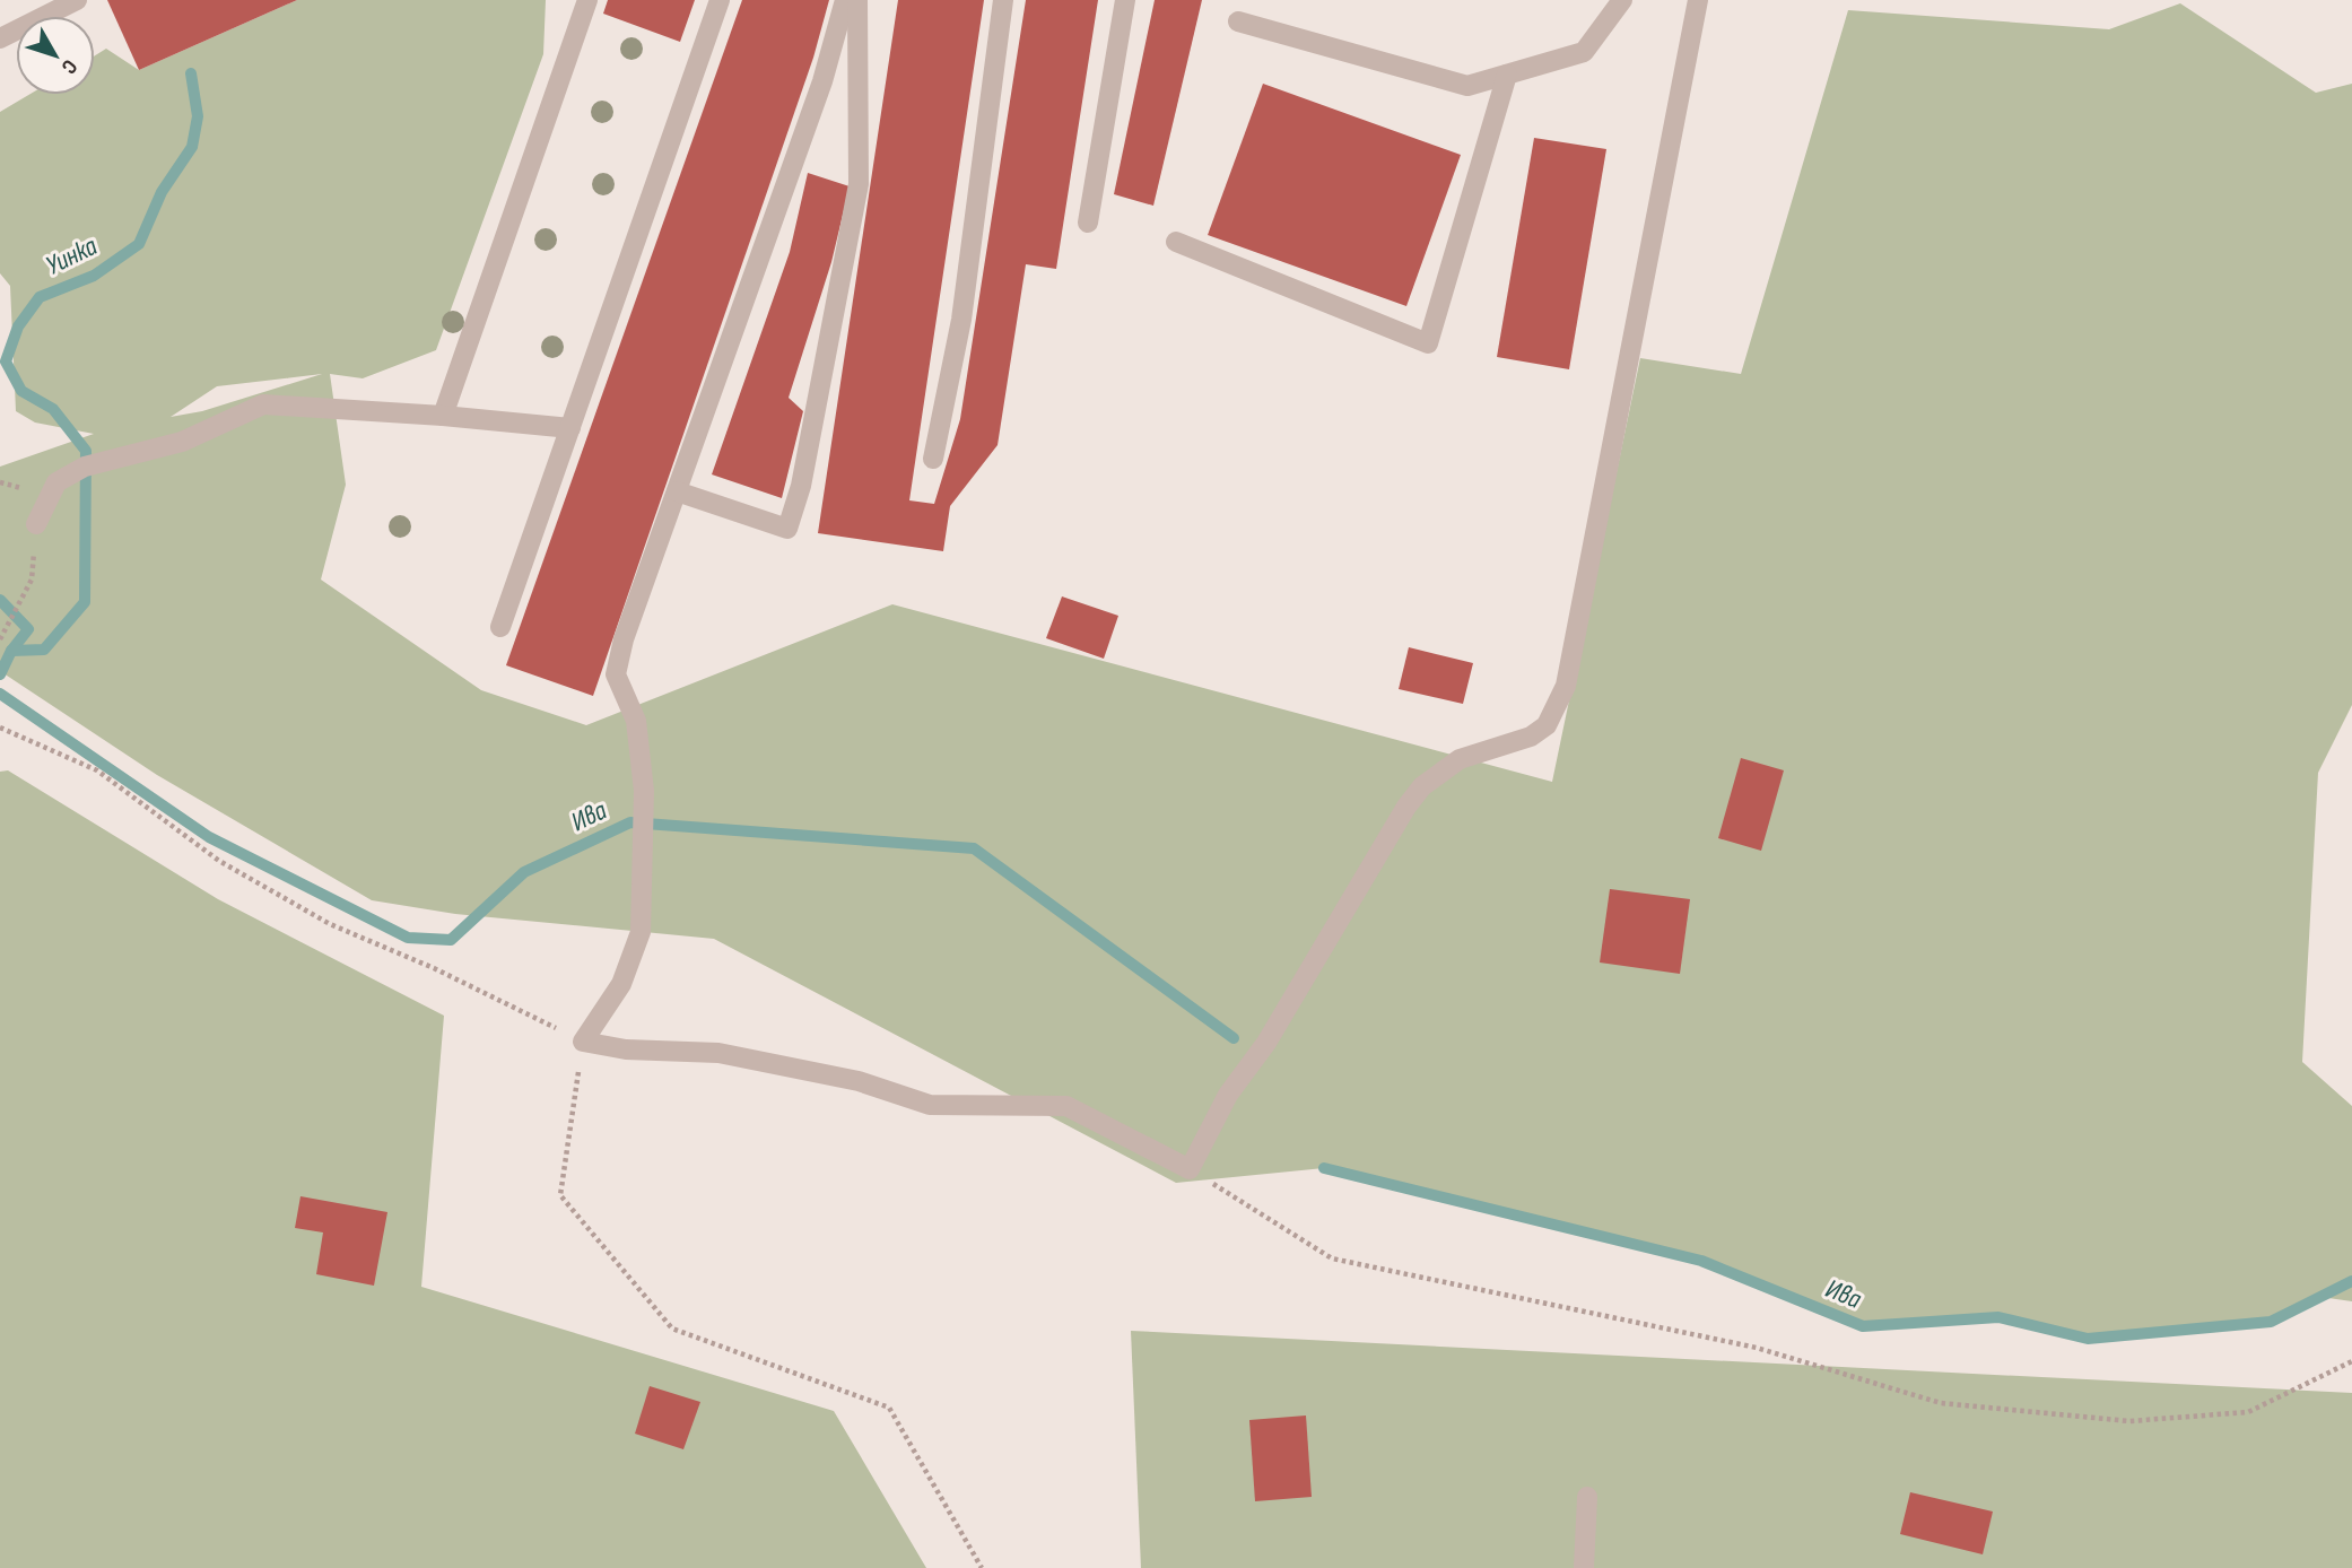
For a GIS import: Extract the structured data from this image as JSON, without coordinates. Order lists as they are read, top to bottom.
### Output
{
  "water": ["Уинка", "Ива"],
  "north": "bottom right"
}
